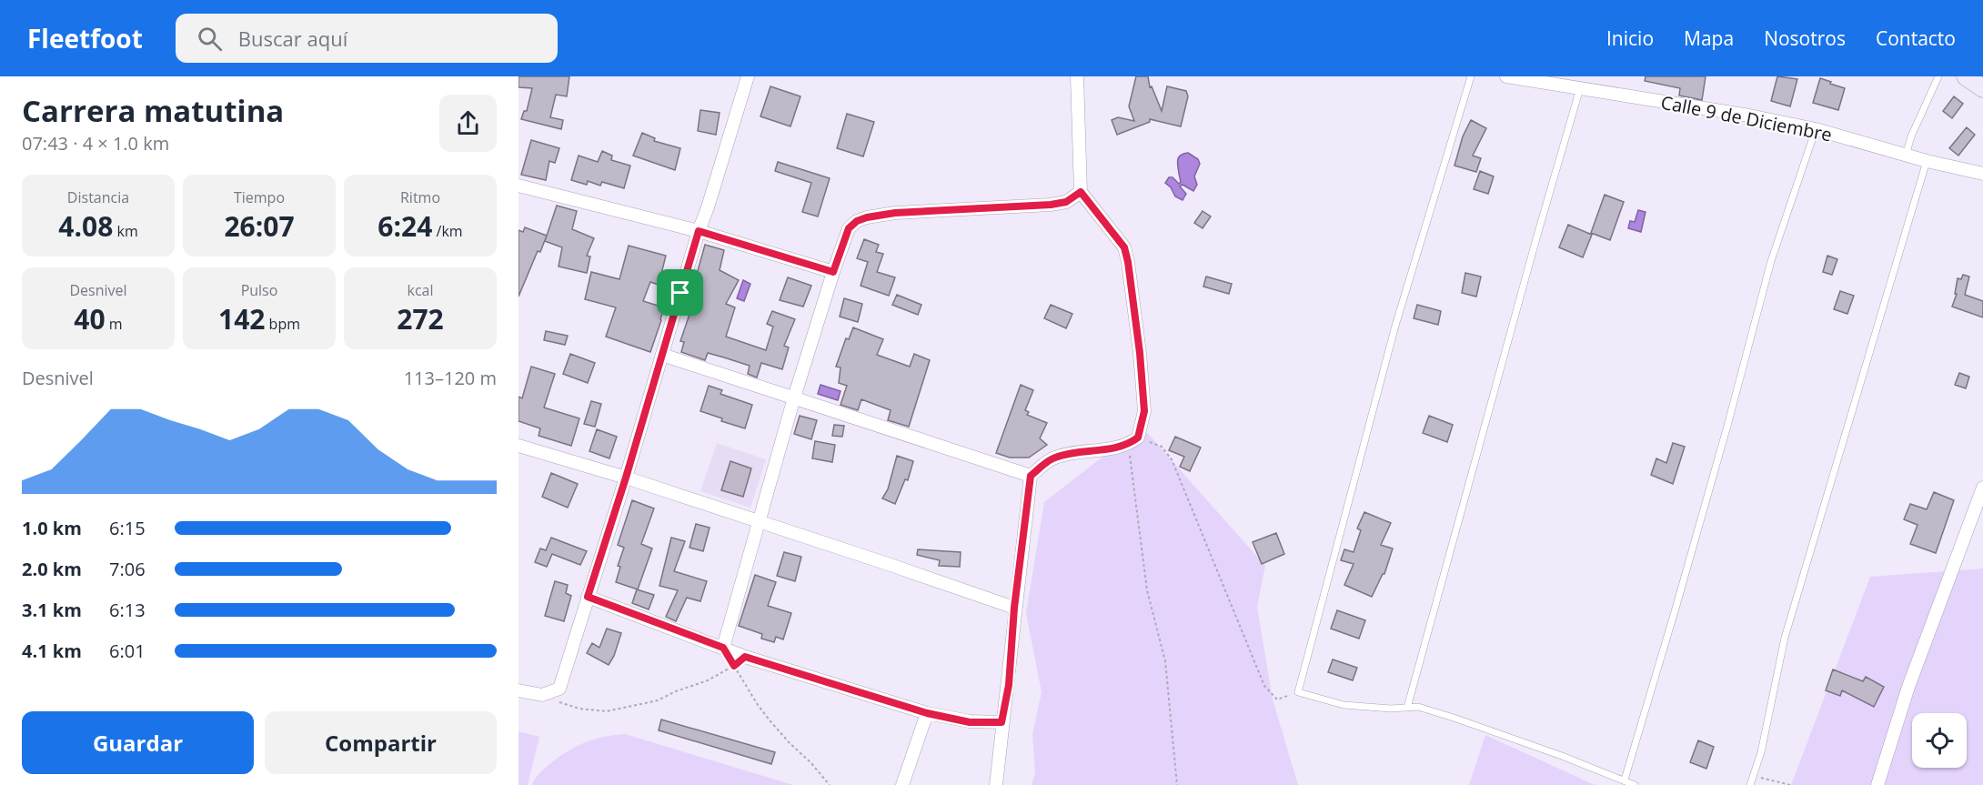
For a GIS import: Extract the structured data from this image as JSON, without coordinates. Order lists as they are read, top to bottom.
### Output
{
  "streets": {
    "street": ["Calle 9 de Diciembre"]
  },
  "page": {
    "header": "Fleetfoot",
    "search": "Buscar aquí",
    "nav": [
      "Inicio",
      "Mapa",
      "Nosotros",
      "Contacto"
    ],
    "heading": ["Carrera matutina", "07:43 · 4 × 1.0 km"],
    "stats": [
      ["Distancia", "4.08 km"],
      ["Tiempo", "26:07"],
      ["Ritmo", "6:24 /km"],
      ["Desnivel", "40 m"],
      ["Pulso", "142 bpm"],
      ["kcal", "272"]
    ],
    "chart": ["Desnivel", "113–120 m"],
    "list": [
      {
        "name": "1.0 km",
        "note": "6:15"
      },
      {
        "name": "2.0 km",
        "note": "7:06"
      },
      {
        "name": "3.1 km",
        "note": "6:13"
      },
      {
        "name": "4.1 km",
        "note": "6:01"
      }
    ],
    "buttons": ["Guardar", "Compartir"]
  }
}
